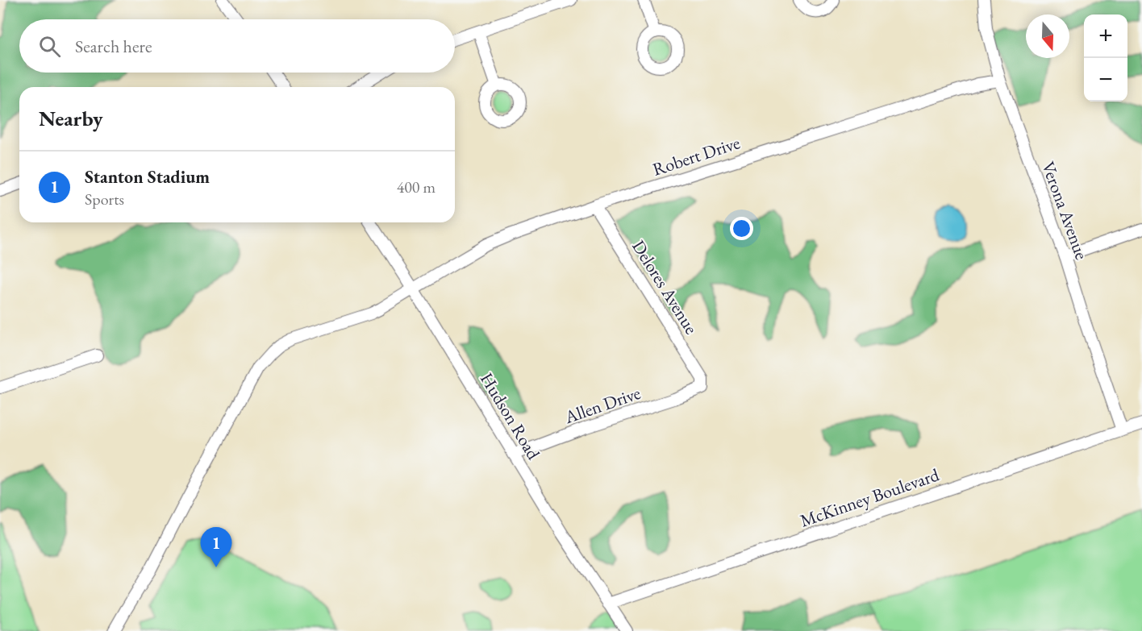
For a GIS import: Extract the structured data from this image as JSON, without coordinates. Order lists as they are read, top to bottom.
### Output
{
  "streets": {
    "street": [
      "Robert Drive",
      "Verona Avenue",
      "Delores Avenue",
      "Allen Drive",
      "Hudson Road",
      "McKinney Boulevard"
    ]
  },
  "crossings": [
    ["Robert Drive", "Verona Avenue"],
    ["Robert Drive", "Delores Avenue"],
    ["Robert Drive", "Hudson Road"],
    ["Verona Avenue", "McKinney Boulevard"],
    ["Delores Avenue", "Allen Drive"],
    ["Allen Drive", "Hudson Road"],
    ["Hudson Road", "McKinney Boulevard"]
  ],
  "north": "bottom",
  "page": {
    "map_buttons": ["+", "−"],
    "search": "Search here",
    "heading": "Nearby",
    "list": [
      {
        "mark": "1",
        "name": "Stanton Stadium",
        "note": "Sports",
        "value": "400 m"
      }
    ],
    "pins": "1"
  }
}
